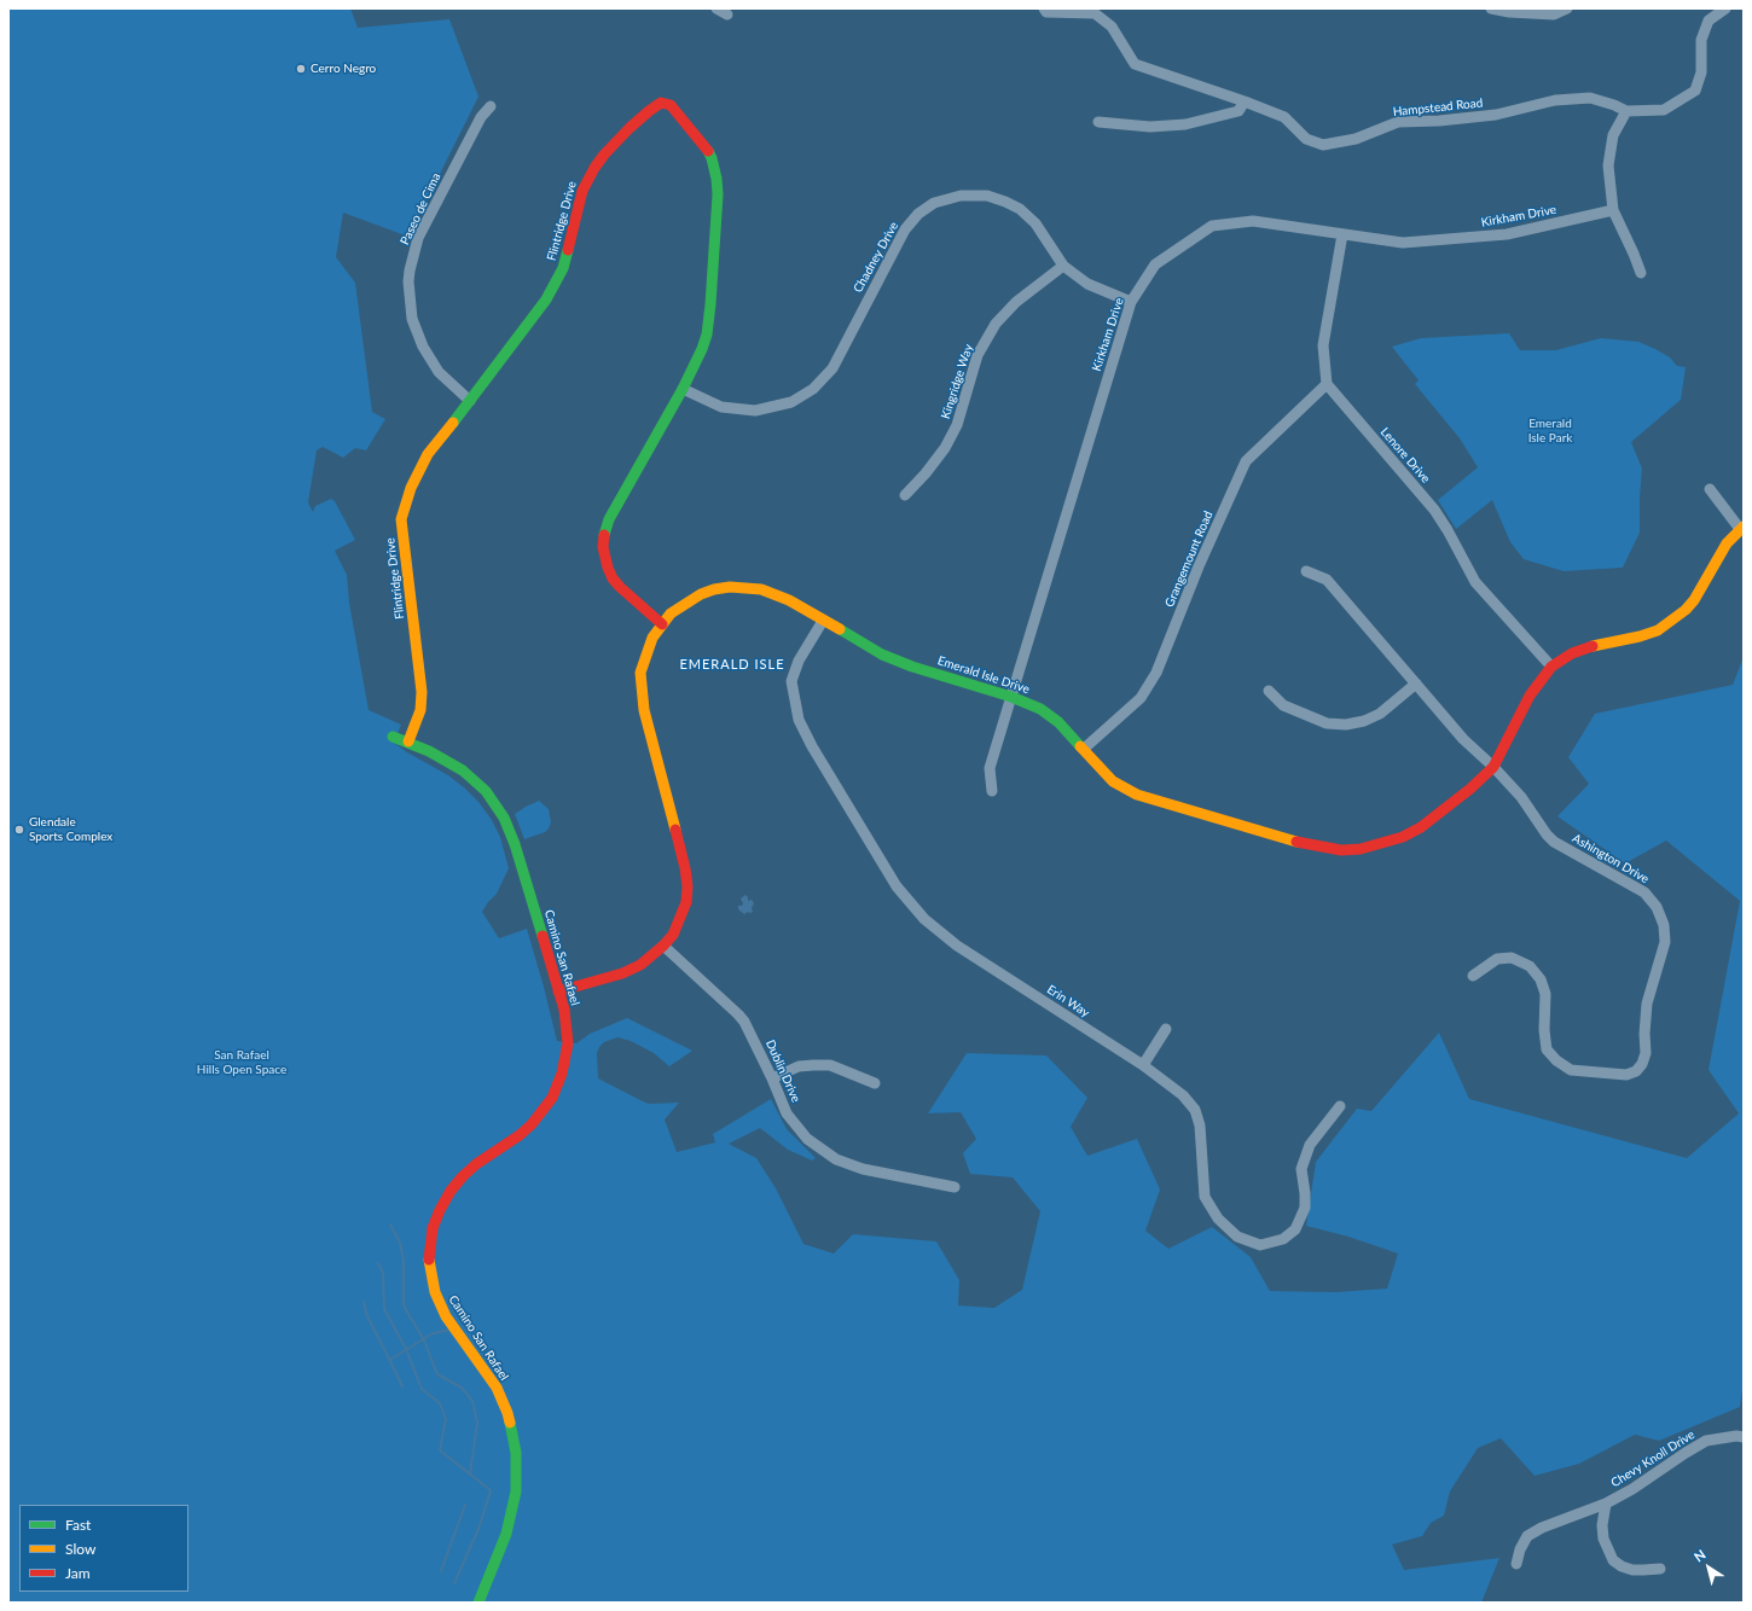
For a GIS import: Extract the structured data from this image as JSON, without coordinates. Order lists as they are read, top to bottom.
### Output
{
  "streets": {
    "street": [
      "Hampstead Road",
      "Paseo de Cima",
      "Kirkham Drive",
      "Flintridge Drive",
      "Chadney Drive",
      "Kingridge Way",
      "Lenore Drive",
      "Grangemount Road",
      "Emerald Isle Drive",
      "Ashington Drive",
      "Camino San Rafael",
      "Erin Way",
      "Dublin Drive",
      "Chevy Knoll Drive"
    ]
  },
  "crossings": [
    ["Paseo de Cima", "Flintridge Drive"],
    ["Kirkham Drive", "Chadney Drive"],
    ["Kirkham Drive", "Emerald Isle Drive"],
    ["Flintridge Drive", "Chadney Drive"],
    ["Flintridge Drive", "Emerald Isle Drive"],
    ["Flintridge Drive", "Camino San Rafael"],
    ["Chadney Drive", "Kingridge Way"],
    ["Lenore Drive", "Grangemount Road"],
    ["Lenore Drive", "Emerald Isle Drive"],
    ["Grangemount Road", "Emerald Isle Drive"],
    ["Emerald Isle Drive", "Ashington Drive"],
    ["Emerald Isle Drive", "Camino San Rafael"],
    ["Emerald Isle Drive", "Erin Way"],
    ["Emerald Isle Drive", "Dublin Drive"]
  ],
  "districts": ["EMERALD ISLE"],
  "parks": ["Emerald Isle Park", "San Rafael Hills Open Space"],
  "places": ["Cerro Negro", "Glendale Sports Complex"],
  "legend": ["Fast", "Slow", "Jam"],
  "north": "top left"
}
